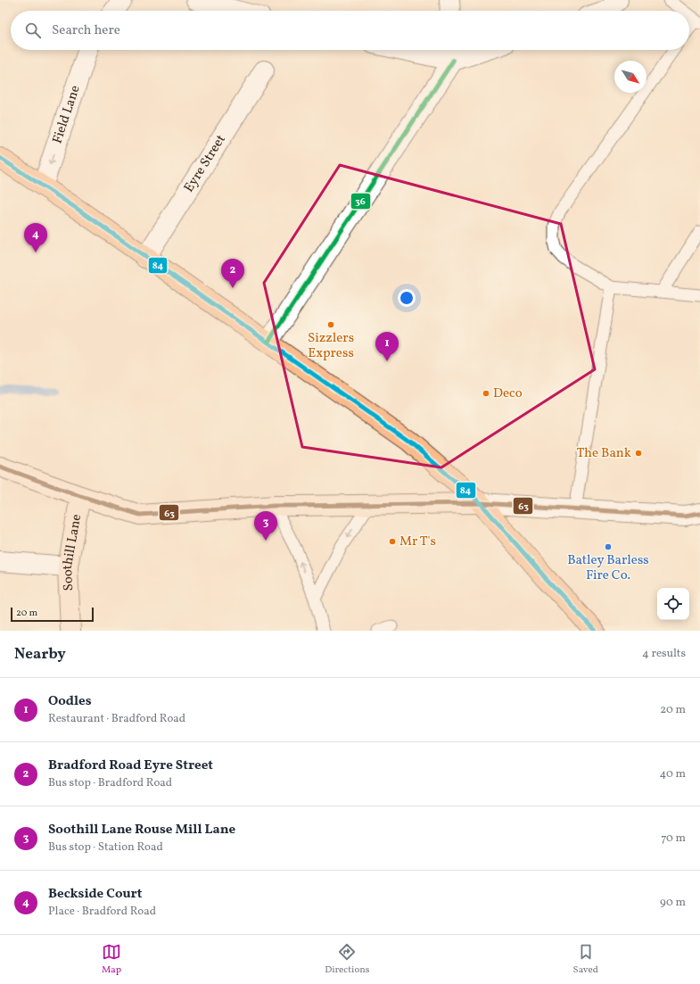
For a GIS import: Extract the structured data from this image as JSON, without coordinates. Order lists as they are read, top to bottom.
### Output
{
  "streets": {
    "main road": ["Soothill Lane"],
    "street": ["Field Lane", "Eyre Street"]
  },
  "one_way": ["Field Lane"],
  "places": [
    "Sizzlers Express",
    "Deco",
    "The Bank",
    "Mr T's",
    "Batley Barless Fire Co."
  ],
  "lines": ["transit line 36", "transit line 84", "transit line 63"],
  "scale_bar": "20 m",
  "north": "bottom right",
  "page": {
    "search": "Search here",
    "pins": [
      "4",
      "2",
      "1",
      "3"
    ],
    "scale": "20 m",
    "heading": ["Nearby", "4 results"],
    "list": [
      {
        "mark": "1",
        "name": "Oodles",
        "note": "Restaurant · Bradford Road",
        "value": "20 m"
      },
      {
        "mark": "2",
        "name": "Bradford Road Eyre Street",
        "note": "Bus stop · Bradford Road",
        "value": "40 m"
      },
      {
        "mark": "3",
        "name": "Soothill Lane Rouse Mill Lane",
        "note": "Bus stop · Station Road",
        "value": "70 m"
      },
      {
        "mark": "4",
        "name": "Beckside Court",
        "note": "Place · Bradford Road",
        "value": "90 m"
      }
    ],
    "nav": ["Map", "Directions", "Saved"]
  }
}
